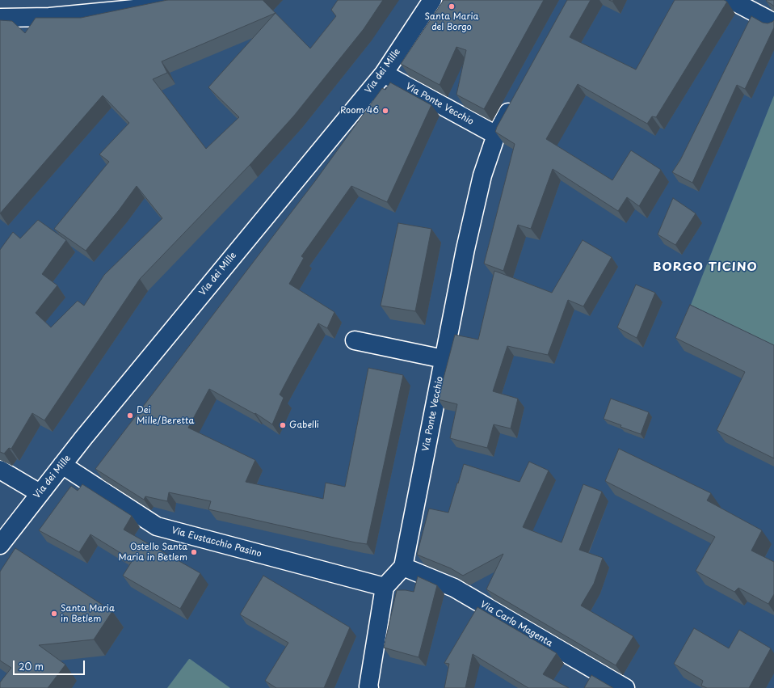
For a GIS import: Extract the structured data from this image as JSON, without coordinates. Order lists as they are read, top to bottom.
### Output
{
  "streets": {
    "street": [
      "Via dei Mille",
      "Via Ponte Vecchio",
      "Via Eustacchio Pasino",
      "Via Carlo Magenta"
    ]
  },
  "crossings": [
    ["Via dei Mille", "Via Ponte Vecchio"],
    ["Via dei Mille", "Via Eustacchio Pasino"],
    ["Via Ponte Vecchio", "Via Carlo Magenta"]
  ],
  "districts": ["BORGO TICINO"],
  "places": [
    "Santa Maria del Borgo",
    "Room 46",
    "Dei Mille/Beretta",
    "Gabelli",
    "Ostello Santa Maria in Betlem",
    "Santa Maria in Betlem"
  ],
  "scale_bar": "20 m"
}
